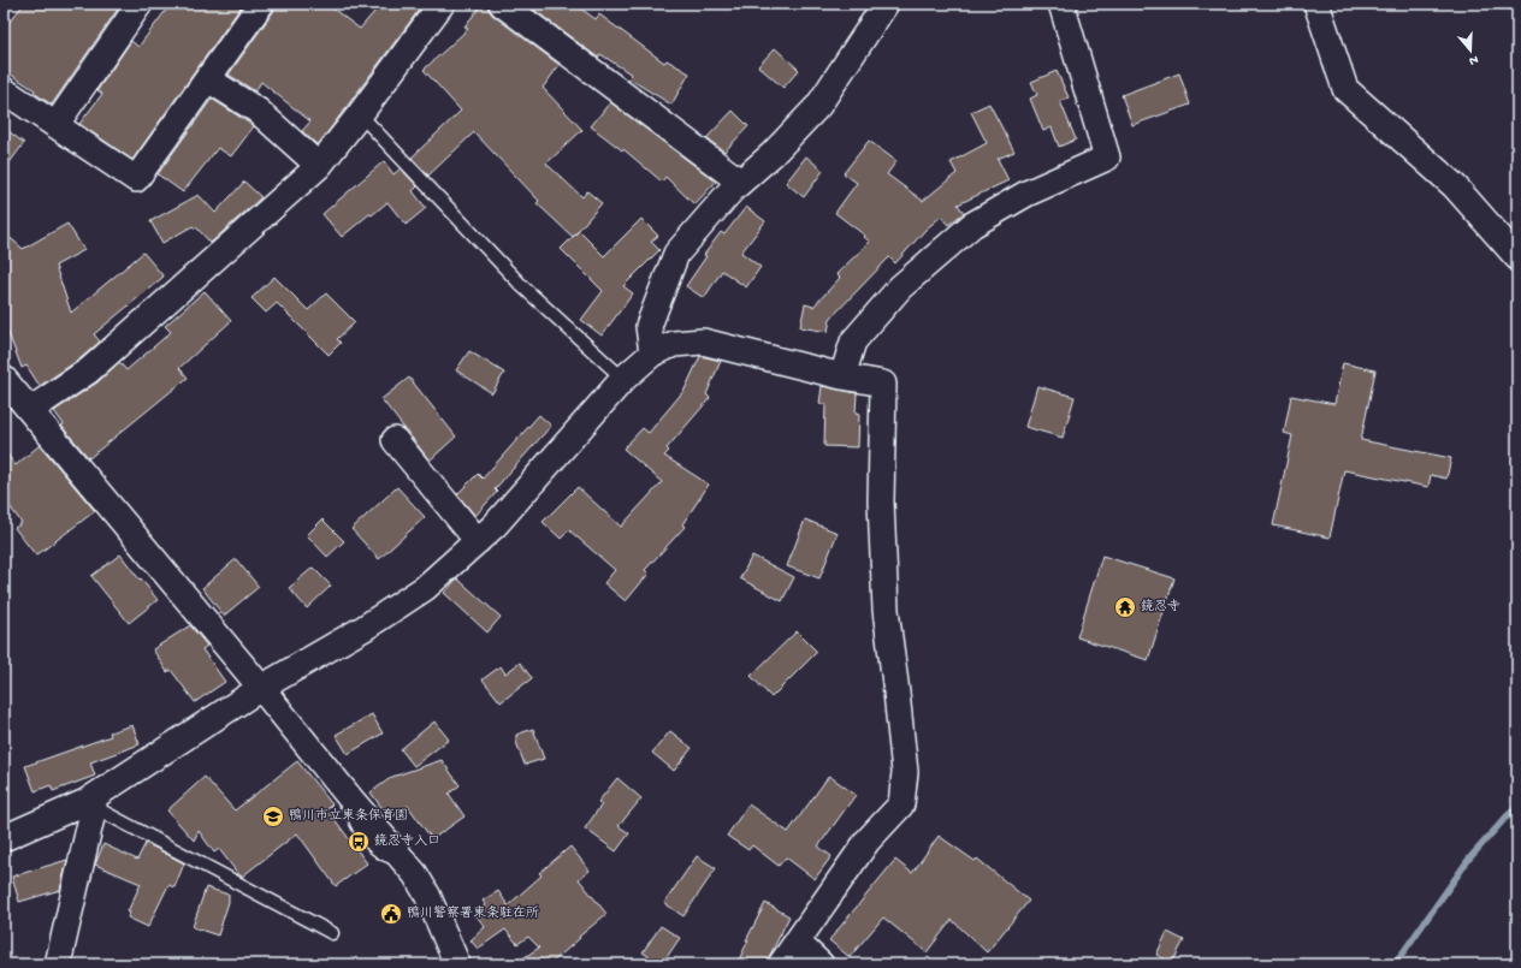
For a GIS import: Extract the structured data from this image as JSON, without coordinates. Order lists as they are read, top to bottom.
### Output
{
  "places": {
    "temple": ["鏡忍寺"],
    "school or university": ["鴨川市立東条保育園"],
    "bus stop": ["鏡忍寺入口"],
    "public building": ["鴨川警察署東条駐在所"]
  },
  "north": "bottom"
}
